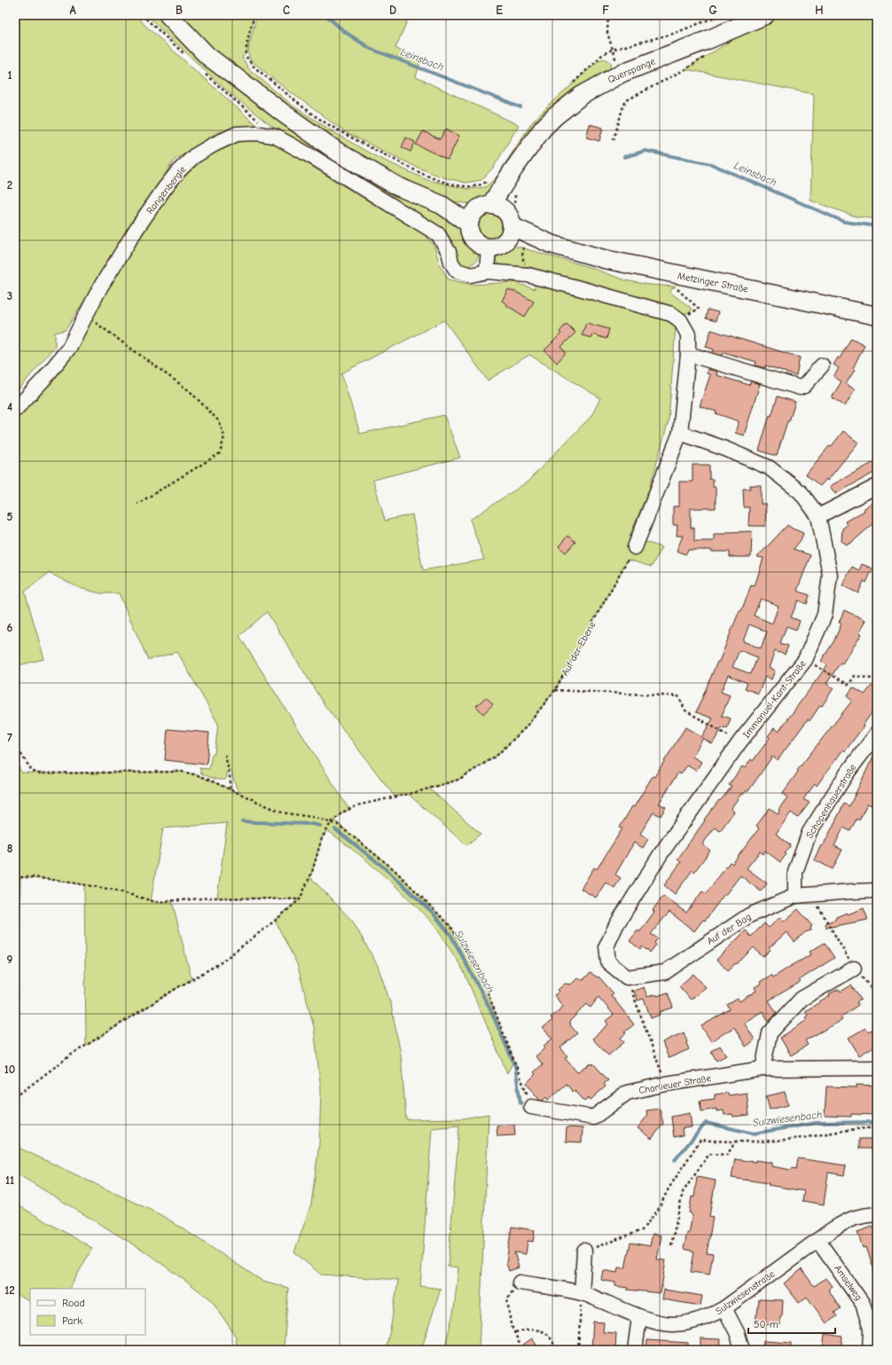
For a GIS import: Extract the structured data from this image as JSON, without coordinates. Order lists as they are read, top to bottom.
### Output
{
  "streets": {
    "main road": ["Querspange", "Metzinger Straße"],
    "street": [
      "Rangenbergle",
      "Immanuel-Kant-Straße",
      "Schopenhauerstraße",
      "Auf der Bag",
      "Charlieuer Straße",
      "Amselweg",
      "Sulzwiesenstraße"
    ],
    "path": ["Auf der Ebene"]
  },
  "crossings": [
    ["Querspange", "Metzinger Straße"],
    ["Immanuel-Kant-Straße", "Auf der Bag"],
    ["Schopenhauerstraße", "Auf der Bag"],
    ["Amselweg", "Sulzwiesenstraße"]
  ],
  "water": ["Leinsbach", "Sulzwiesenbach"],
  "legend": ["Road", "Park"],
  "scale_bar": "50 m",
  "grid": {
    "columns": [
      "A",
      "B",
      "C",
      "D",
      "E",
      "F",
      "G",
      "H"
    ],
    "rows": [
      "1",
      "2",
      "3",
      "4",
      "5",
      "6",
      "7",
      "8",
      "9",
      "10",
      "11",
      "12"
    ]
  }
}
